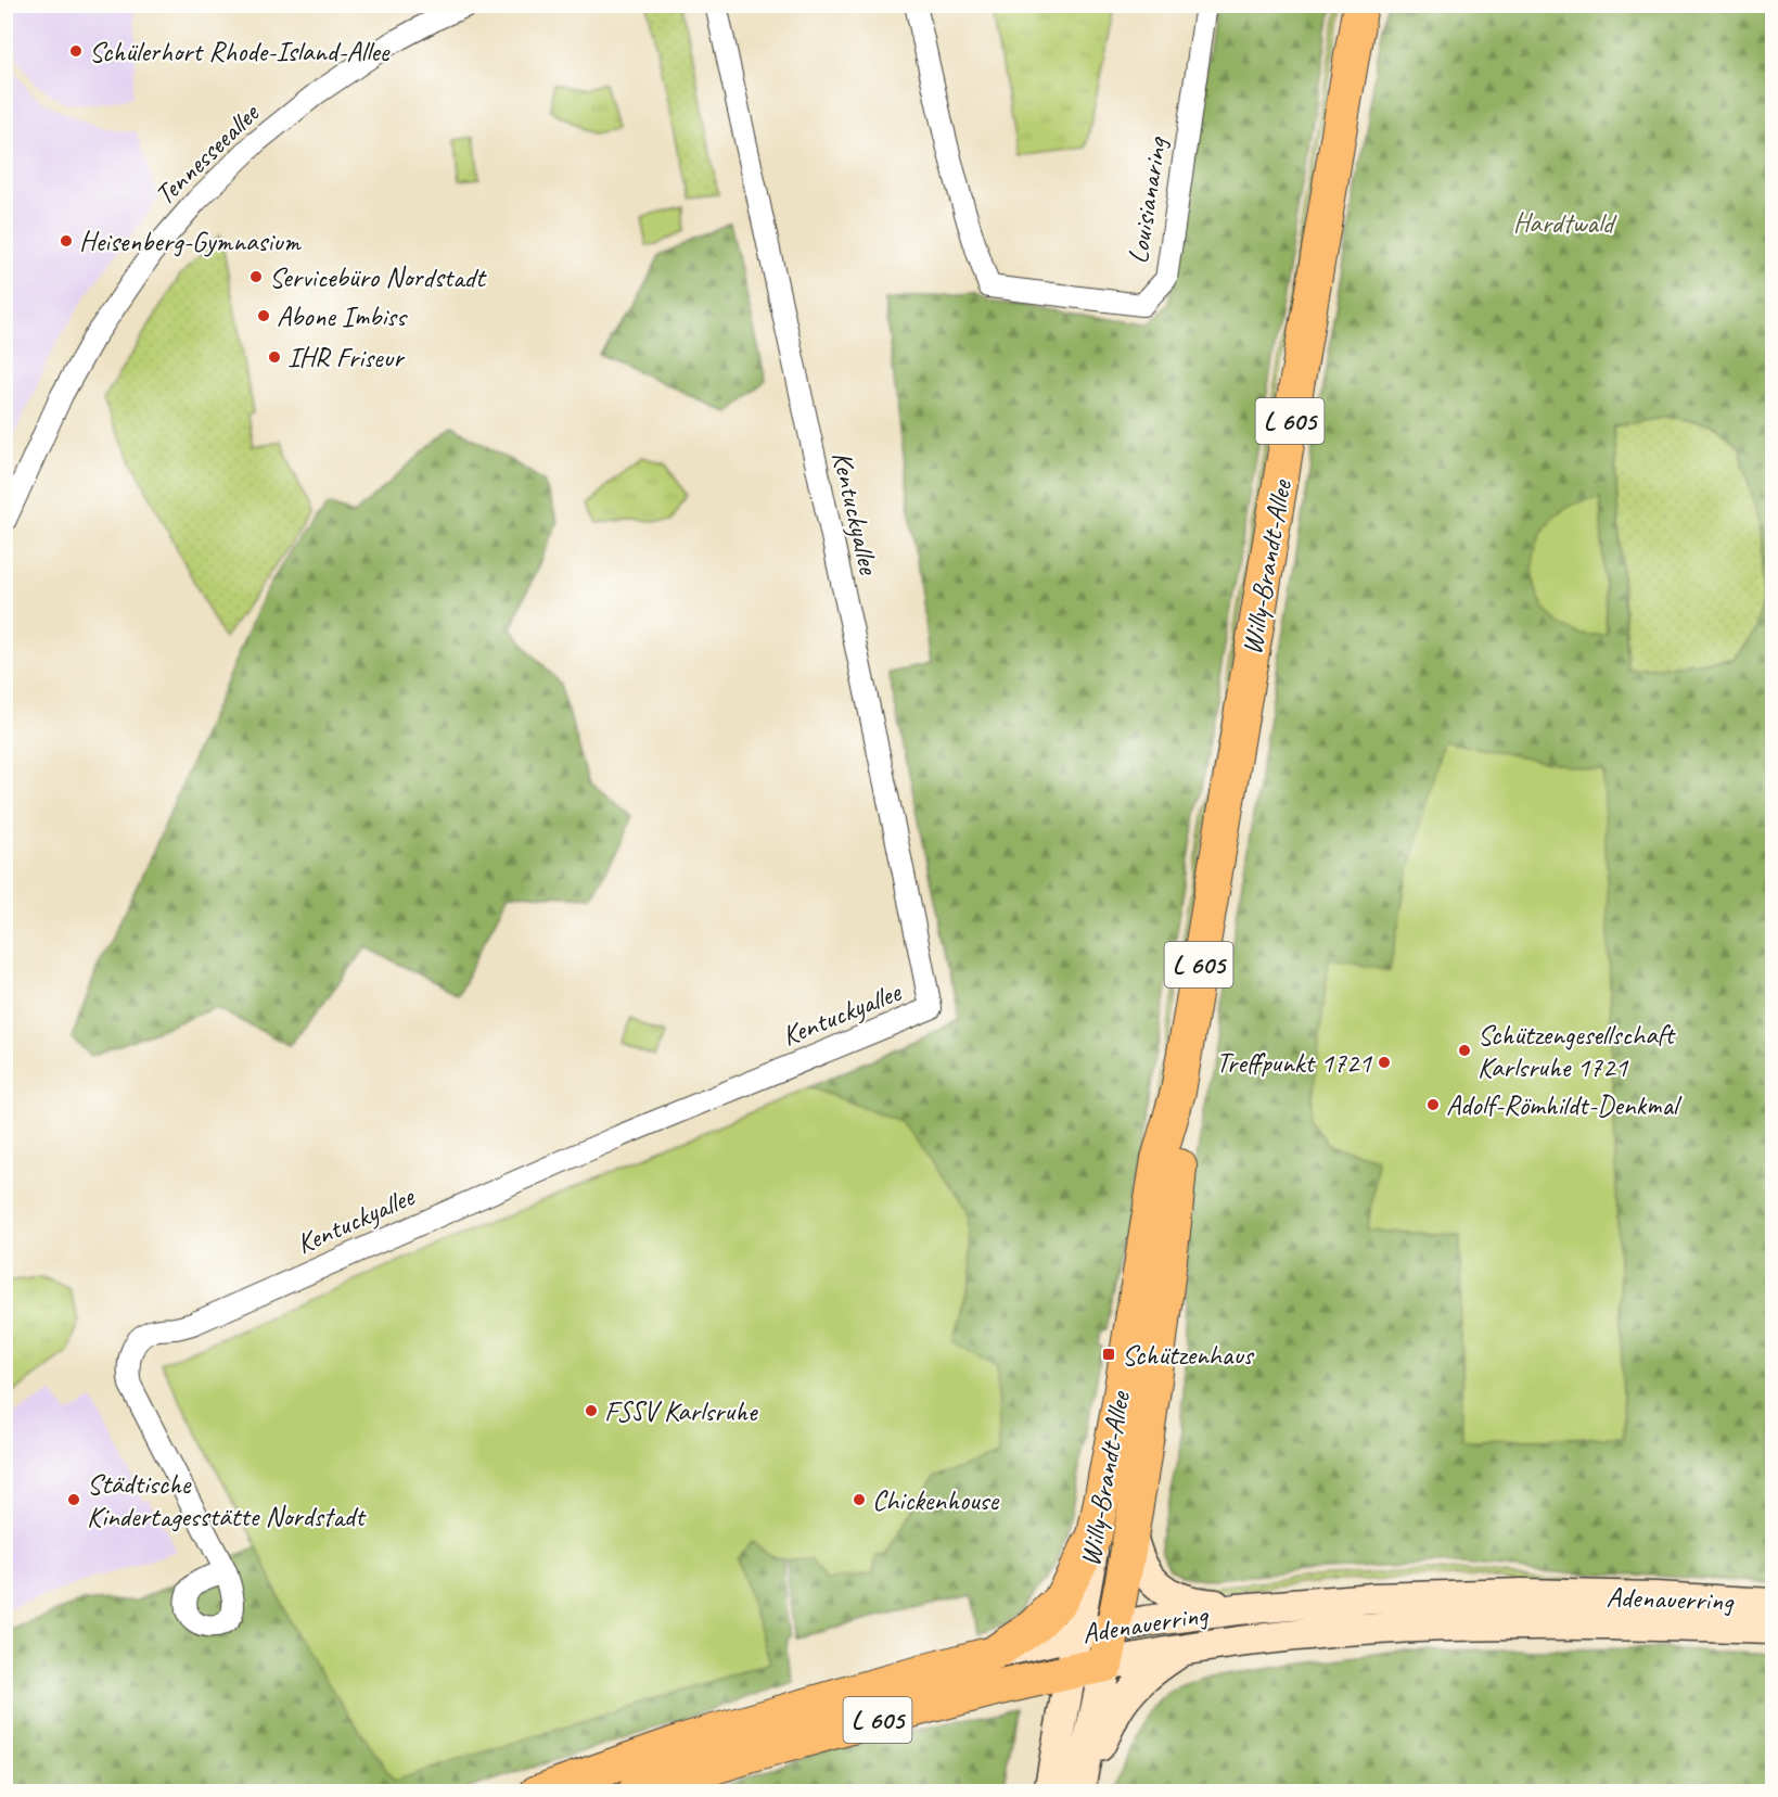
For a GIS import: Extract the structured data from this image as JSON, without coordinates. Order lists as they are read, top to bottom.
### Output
{
  "streets": {
    "main road": ["L 605", "Willy-Brandt-Allee", "Adenauerring"],
    "street": ["Tennesseeallee", "Louisianaring", "Kentuckyallee"]
  },
  "crossings": [
    ["Willy-Brandt-Allee", "Adenauerring"]
  ],
  "parks": ["Hardtwald"],
  "places": {
    "other": [
      "Schülerhort Rhode-Island-Allee",
      "Heisenberg-Gymnasium",
      "Servicebüro Nordstadt",
      "Abone Imbiss",
      "IHR Friseur",
      "Schützengesellschaft Karlsruhe 1721",
      "Treffpunkt 1721",
      "Adolf-Römhildt-Denkmal",
      "FSSV Karlsruhe",
      "Städtische Kindertagesstätte Nordstadt",
      "Chickenhouse"
    ],
    "transit": ["Schützenhaus"]
  }
}
